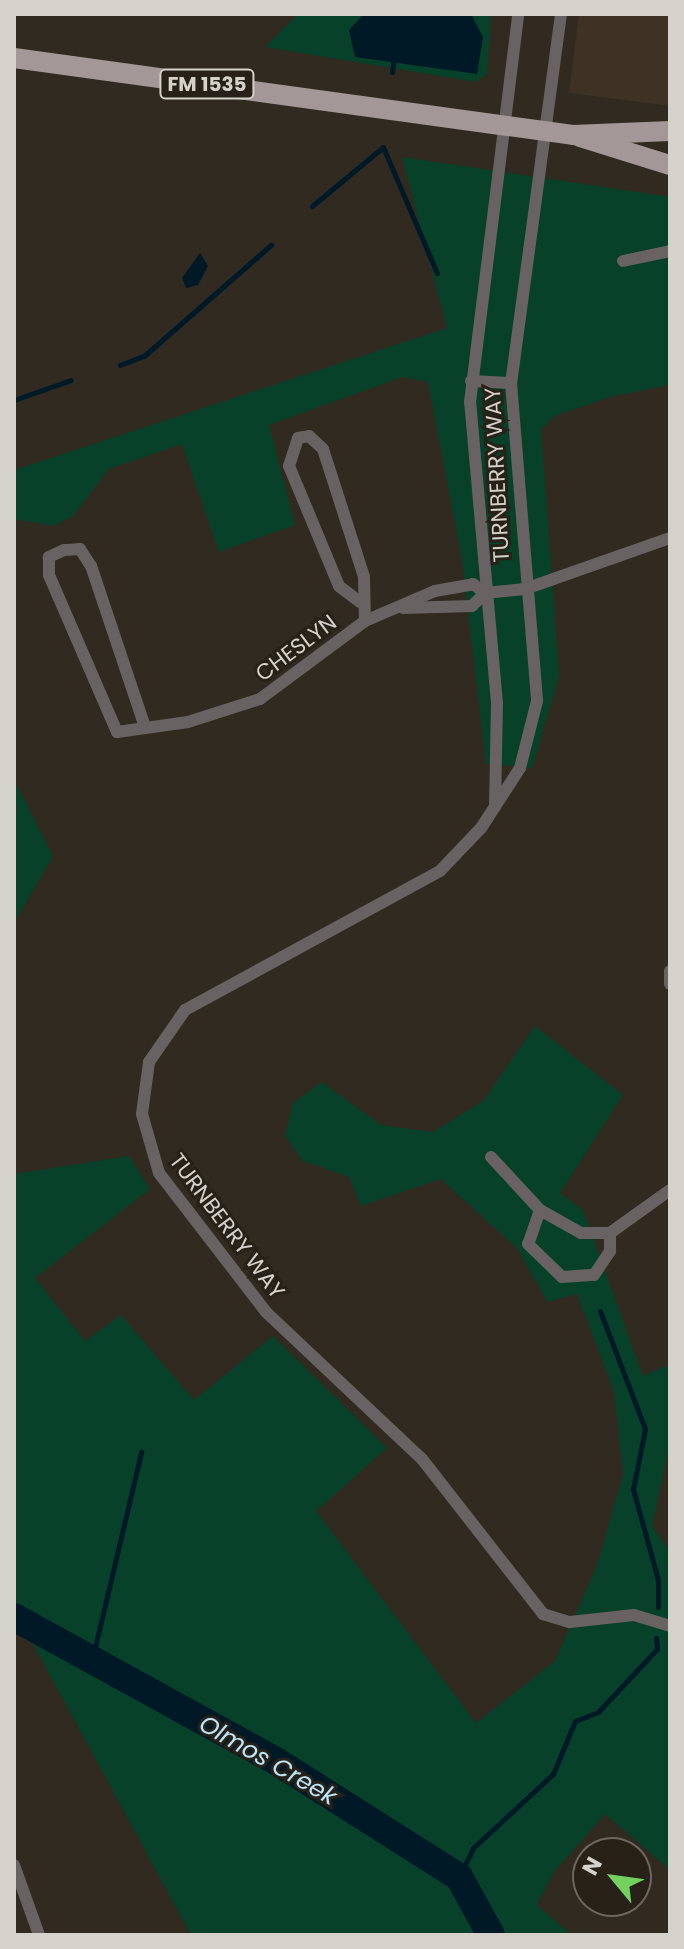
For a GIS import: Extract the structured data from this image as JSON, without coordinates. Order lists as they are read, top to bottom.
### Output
{
  "streets": {
    "main road": ["FM 1535"],
    "street": ["TURNBERRY WAY", "CHESLYN"]
  },
  "crossings": [
    ["FM 1535", "TURNBERRY WAY"],
    ["TURNBERRY WAY", "CHESLYN"]
  ],
  "water": ["Olmos Creek"],
  "north": "top left"
}
